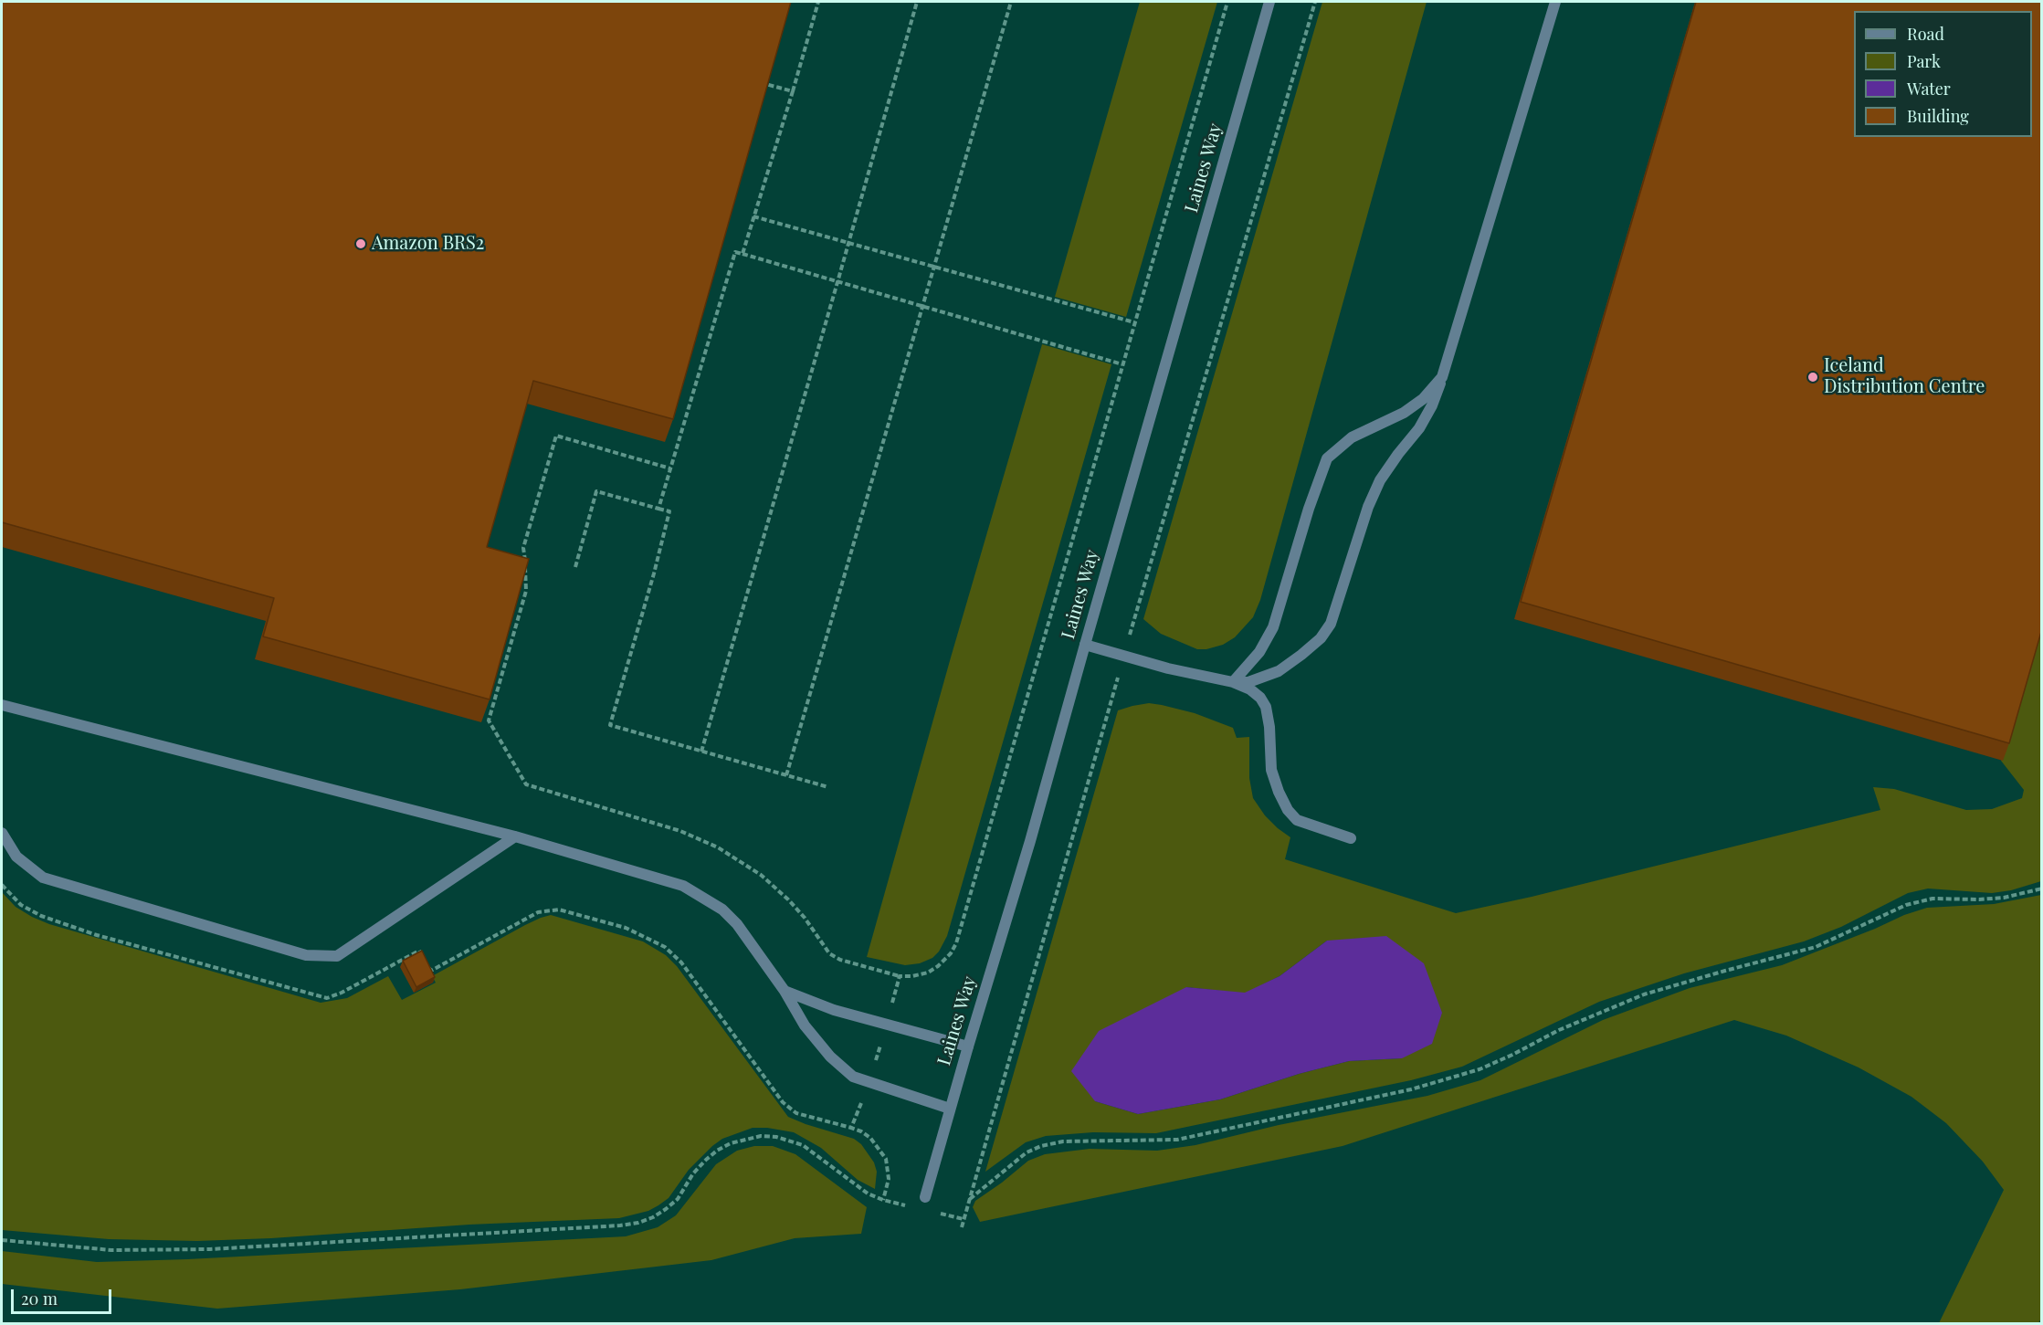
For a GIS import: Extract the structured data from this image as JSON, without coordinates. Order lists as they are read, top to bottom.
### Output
{
  "streets": {
    "street": ["Laines Way"]
  },
  "places": ["Amazon BRS2", "Iceland Distribution Centre"],
  "legend": [
    "Road",
    "Park",
    "Water",
    "Building"
  ],
  "scale_bar": "20 m"
}
